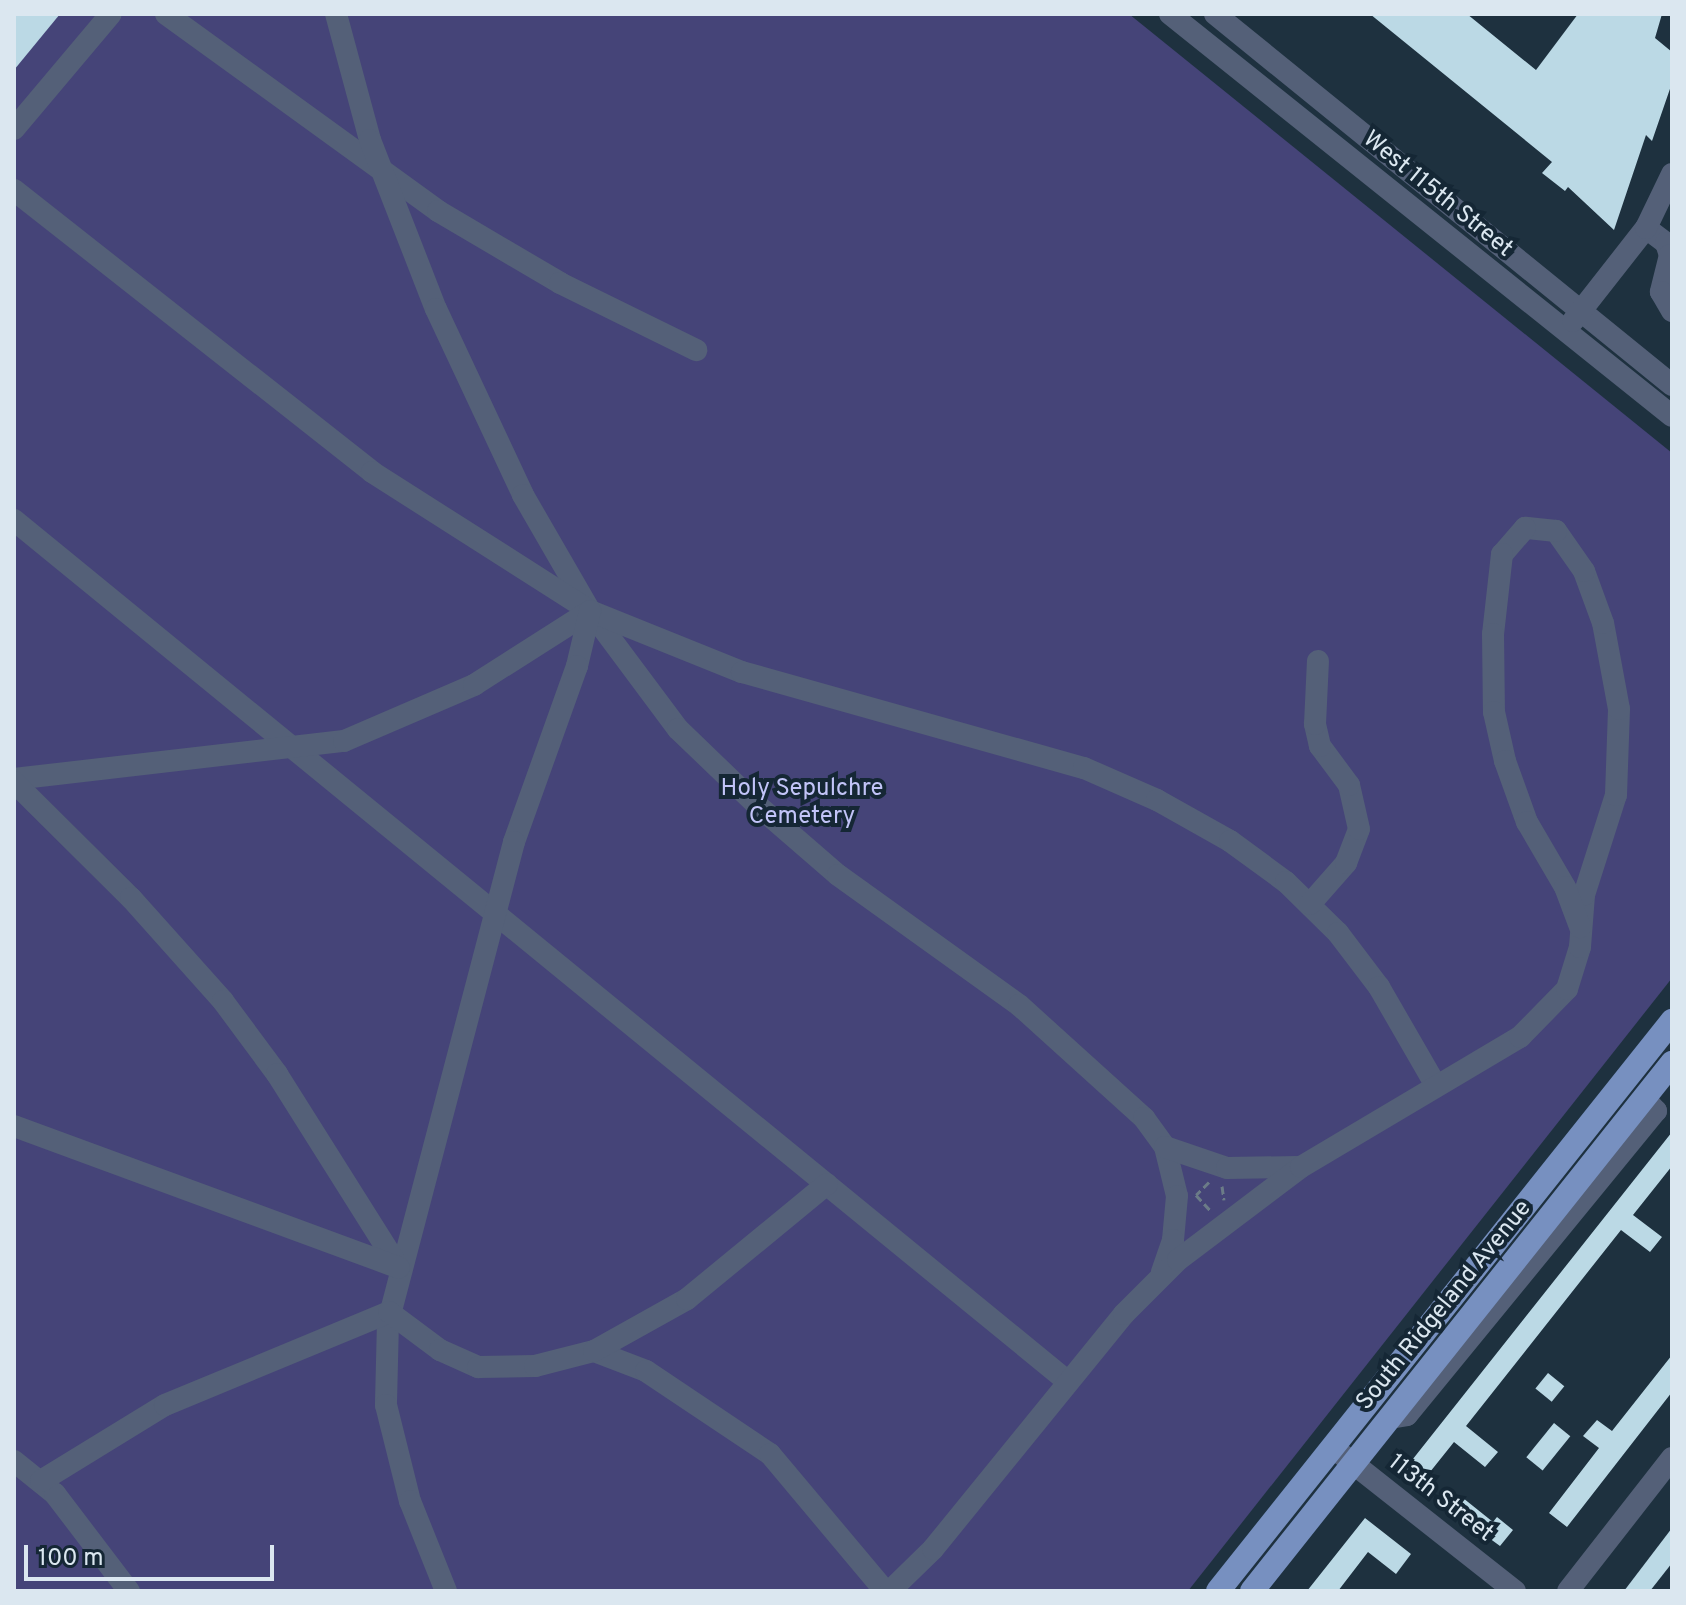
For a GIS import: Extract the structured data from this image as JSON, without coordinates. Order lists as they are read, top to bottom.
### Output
{
  "streets": {
    "main road": ["South Ridgeland Avenue"],
    "street": ["West 115th Street", "113th Street"]
  },
  "crossings": [
    ["South Ridgeland Avenue", "113th Street"]
  ],
  "parks": ["Holy Sepulchre Cemetery"],
  "scale_bar": "100 m"
}
